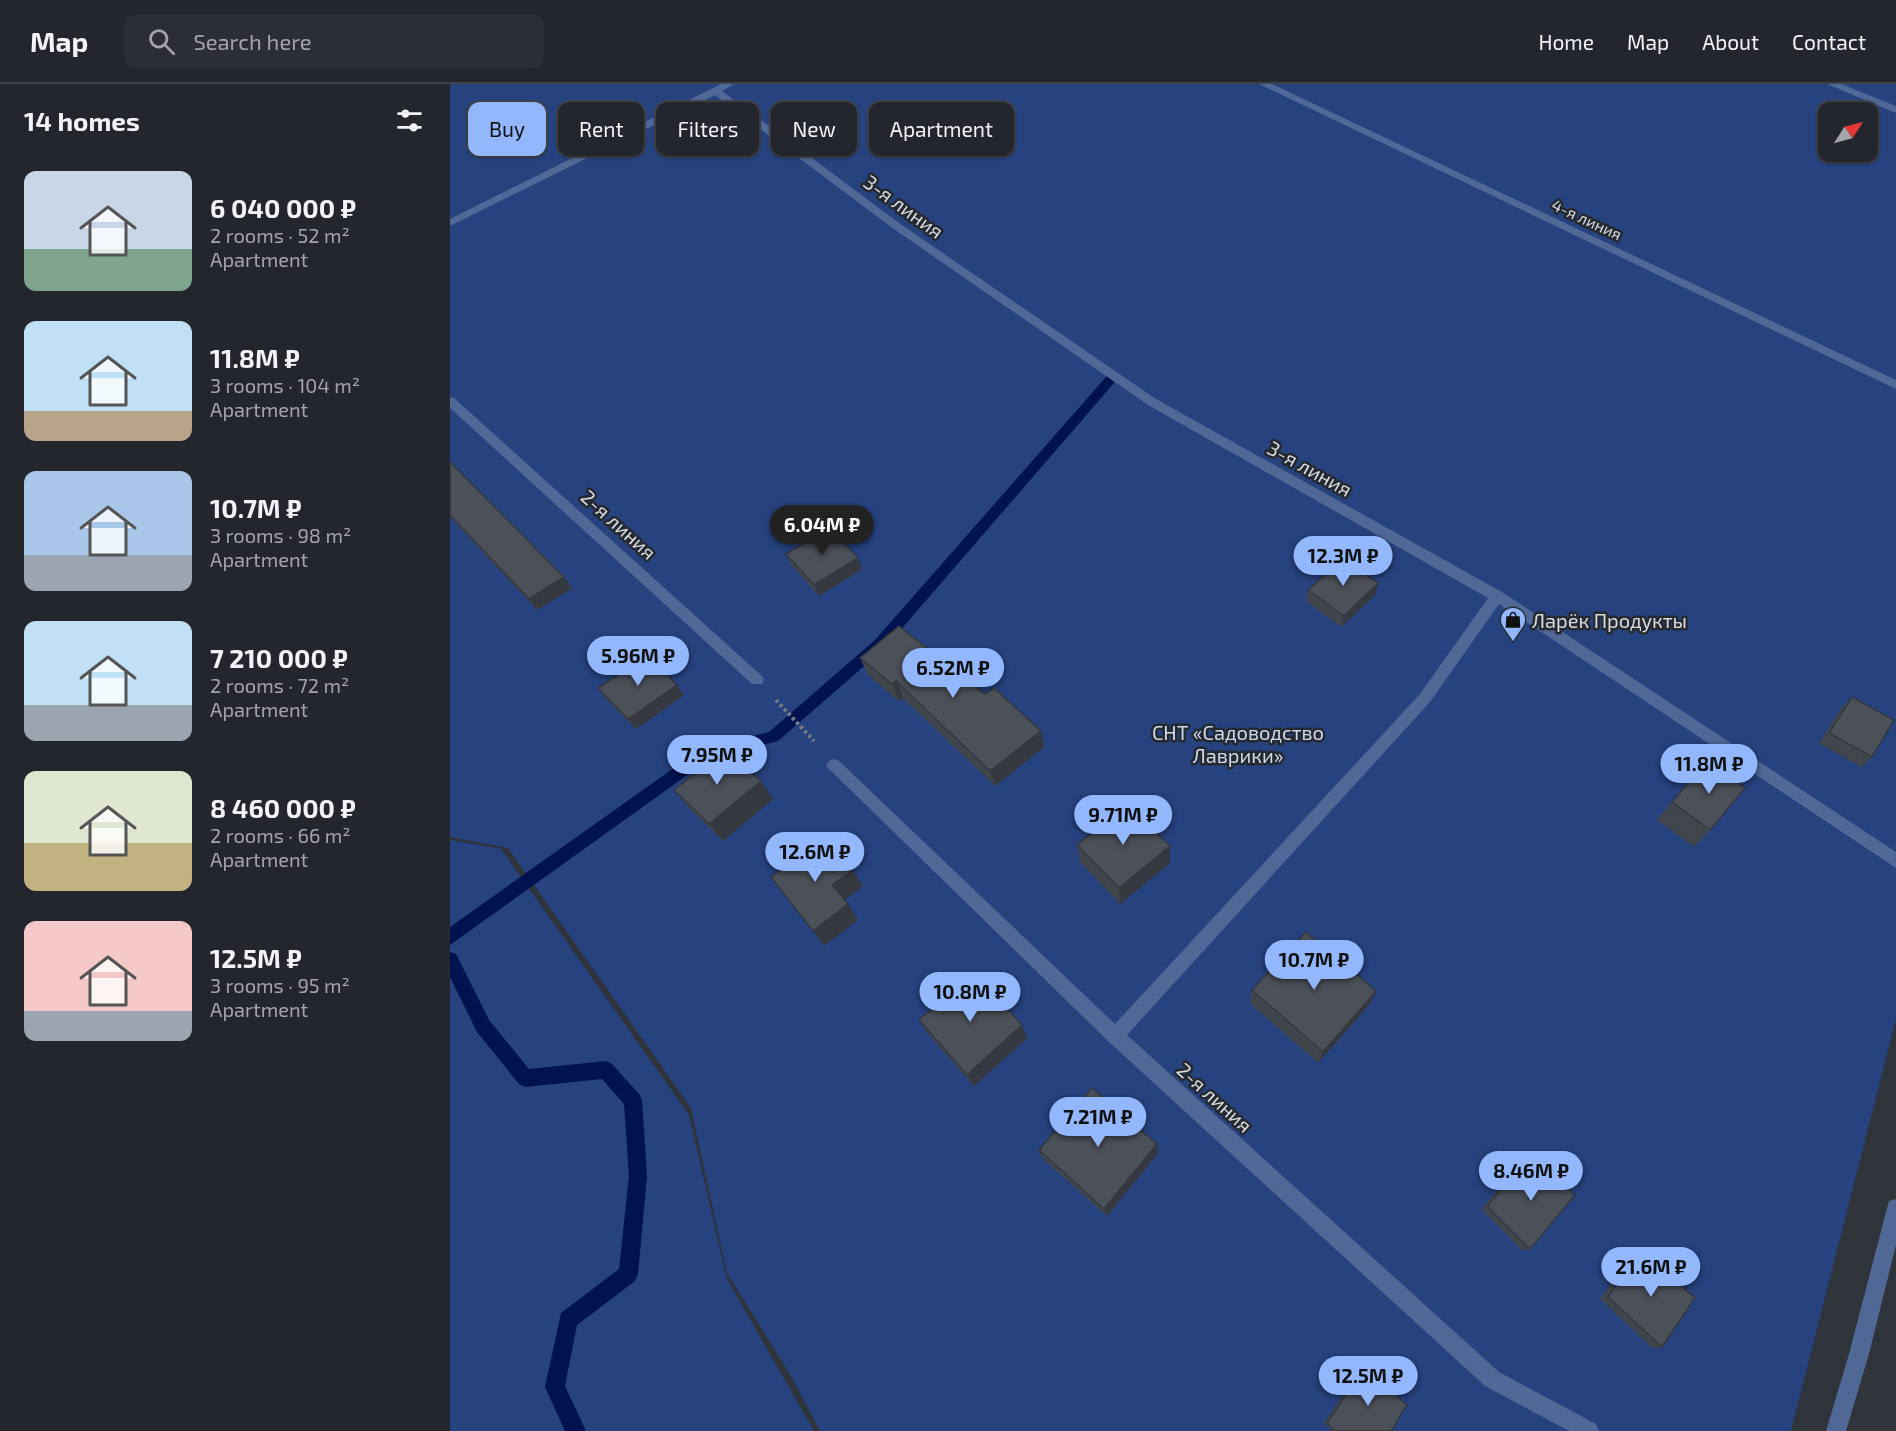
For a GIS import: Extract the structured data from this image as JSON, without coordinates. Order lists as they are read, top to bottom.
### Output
{
  "streets": {
    "street": ["3-я линия", "4-я линия", "2-я линия"]
  },
  "parks": ["СНТ «Садоводство Лаврики»"],
  "places": {
    "shop": ["Ларёк Продукты"]
  },
  "north": "top right",
  "page": {
    "header": "Map",
    "search": "Search here",
    "nav": [
      "Home",
      "Map",
      "About",
      "Contact"
    ],
    "heading": "14 homes",
    "chip": [
      "Buy",
      "Rent",
      "Filters",
      "New",
      "Apartment"
    ],
    "list": [
      {
        "name": "6 040 000 ₽",
        "note": "2 rooms · 52 m² · Apartment"
      },
      {
        "name": "11.8M ₽",
        "note": "3 rooms · 104 m² · Apartment"
      },
      {
        "name": "10.7M ₽",
        "note": "3 rooms · 98 m² · Apartment"
      },
      {
        "name": "7 210 000 ₽",
        "note": "2 rooms · 72 m² · Apartment"
      },
      {
        "name": "8 460 000 ₽",
        "note": "2 rooms · 66 m² · Apartment"
      },
      {
        "name": "12.5M ₽",
        "note": "3 rooms · 95 m² · Apartment"
      }
    ],
    "price": [
      "6.04M ₽",
      "12.3M ₽",
      "5.96M ₽",
      "6.52M ₽",
      "7.95M ₽",
      "11.8M ₽",
      "9.71M ₽",
      "12.6M ₽",
      "10.7M ₽",
      "10.8M ₽",
      "7.21M ₽",
      "8.46M ₽",
      "21.6M ₽",
      "12.5M ₽"
    ]
  }
}
